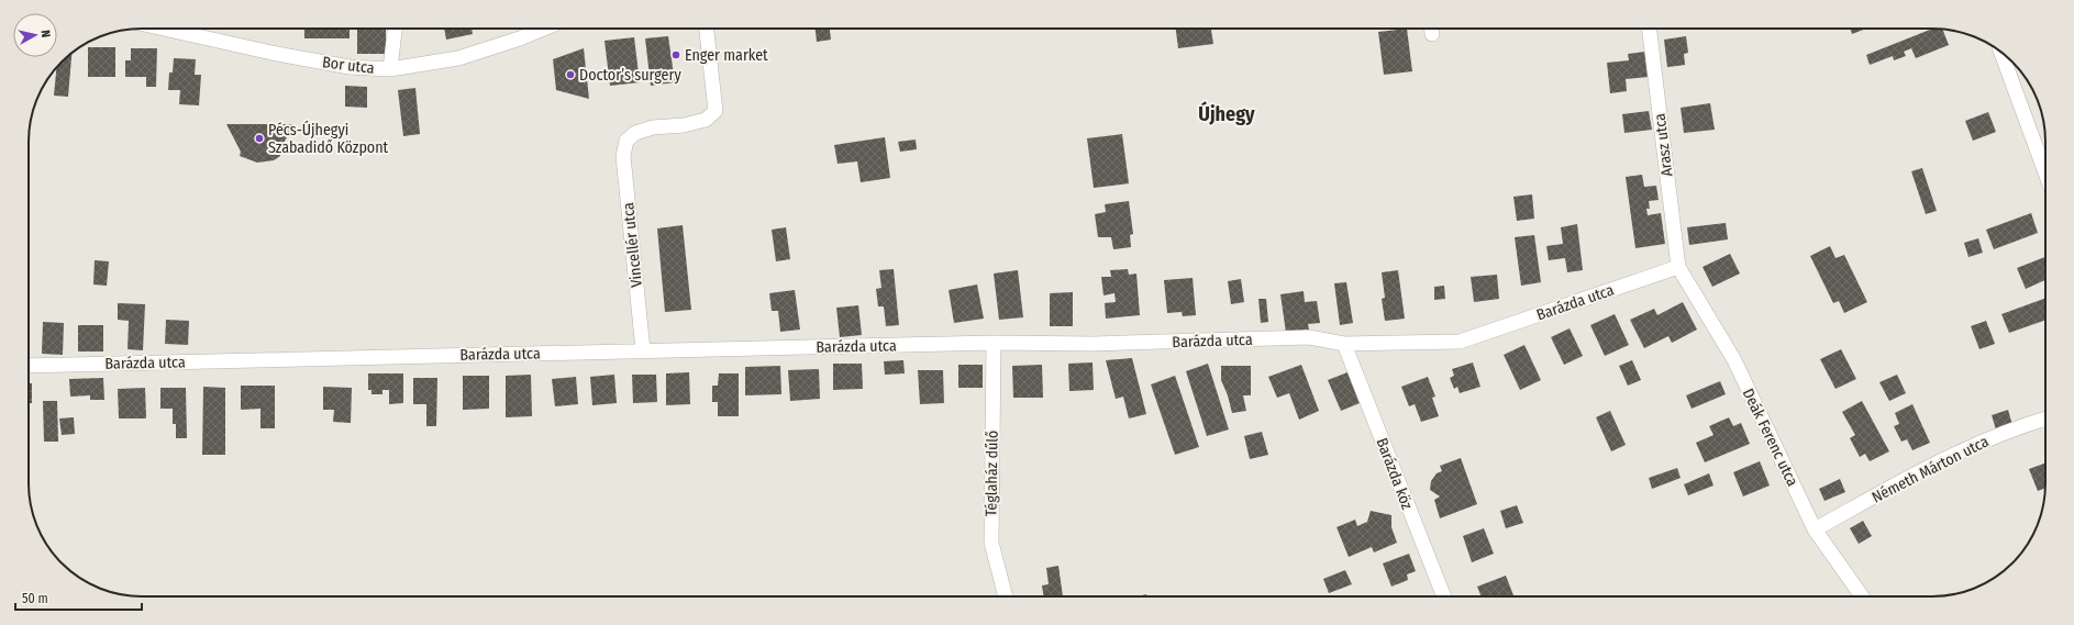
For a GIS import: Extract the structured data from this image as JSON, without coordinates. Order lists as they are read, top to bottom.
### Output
{
  "streets": {
    "street": [
      "Bor utca",
      "Arasz utca",
      "Vincellér utca",
      "Barázda utca",
      "Deák Ferenc utca",
      "Németh Márton utca",
      "Téglaház dűlő",
      "Barázda köz"
    ]
  },
  "crossings": [
    ["Arasz utca", "Barázda utca"],
    ["Arasz utca", "Deák Ferenc utca"],
    ["Vincellér utca", "Barázda utca"],
    ["Barázda utca", "Deák Ferenc utca"],
    ["Barázda utca", "Téglaház dűlő"],
    ["Barázda utca", "Barázda köz"],
    ["Deák Ferenc utca", "Németh Márton utca"]
  ],
  "districts": ["Újhegy"],
  "places": ["Enger market", "Doctor’s surgery", "Pécs-Újhegyi Szabadidő Központ"],
  "scale_bar": "50 m",
  "north": "right"
}
